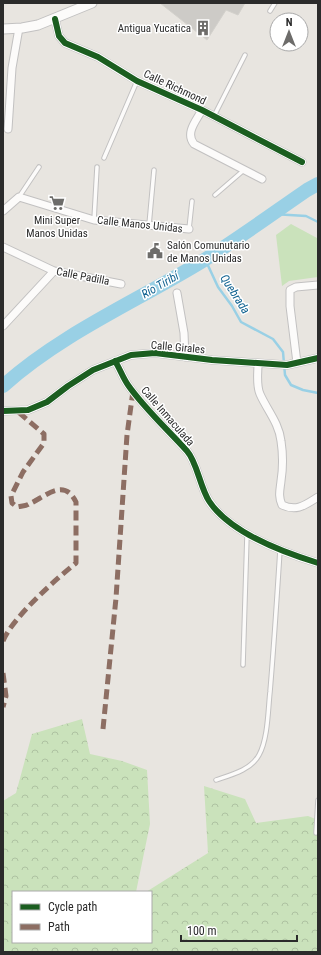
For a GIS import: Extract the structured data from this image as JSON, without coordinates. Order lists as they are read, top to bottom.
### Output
{
  "streets": {
    "street": [
      "Calle Richmond",
      "Calle Manos Unidas",
      "Calle Padilla",
      "Calle Girales",
      "Calle Inmaculada"
    ]
  },
  "crossings": [
    ["Calle Girales", "Calle Inmaculada"]
  ],
  "water": ["Río Tiribí", "Quebrada"],
  "places": {
    "building": ["Antigua Yucatica"],
    "supermarket": ["Mini Super Manos Unidas"],
    "public building": ["Salón Comunutario de Manos Unidas"]
  },
  "legend": ["Cycle path", "Path"],
  "scale_bar": "100 m",
  "north": "top"
}
